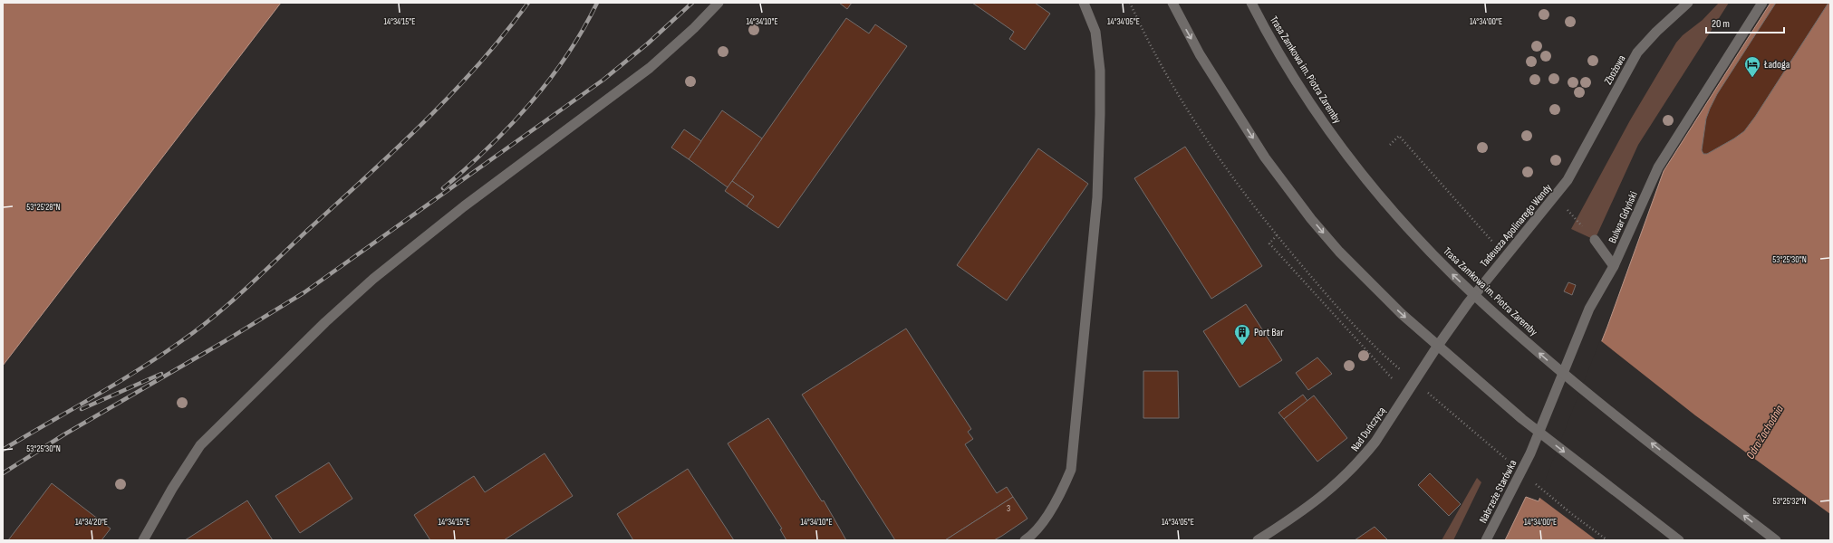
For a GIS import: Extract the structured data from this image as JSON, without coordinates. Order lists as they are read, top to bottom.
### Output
{
  "streets": {
    "main road": [
      "Trasa Zamkowa im. Piotra Zaremby",
      "Zbożowa",
      "Bulwar Gdyński",
      "Tadeusza Apolinarego Wendy",
      "Nad Duńczycą",
      "Nabrzeże Starówka"
    ]
  },
  "crossings": [
    ["Zbożowa", "Tadeusza Apolinarego Wendy"],
    ["Bulwar Gdyński", "Nabrzeże Starówka"],
    ["Tadeusza Apolinarego Wendy", "Nad Duńczycą"]
  ],
  "water": ["Odra Zachodnia"],
  "places": {
    "hotel": ["Ładoga"],
    "building": ["Port Bar"]
  },
  "house_numbers": ["3"],
  "scale_bar": "20 m",
  "coordinates": [
    "14°34'15\"E",
    "14°34'10\"E",
    "14°34'05\"E",
    "14°34'00\"E",
    "53°25'28\"N",
    "53°25'30\"N",
    "53°25'32\"N",
    "14°34'20\"E"
  ]
}
